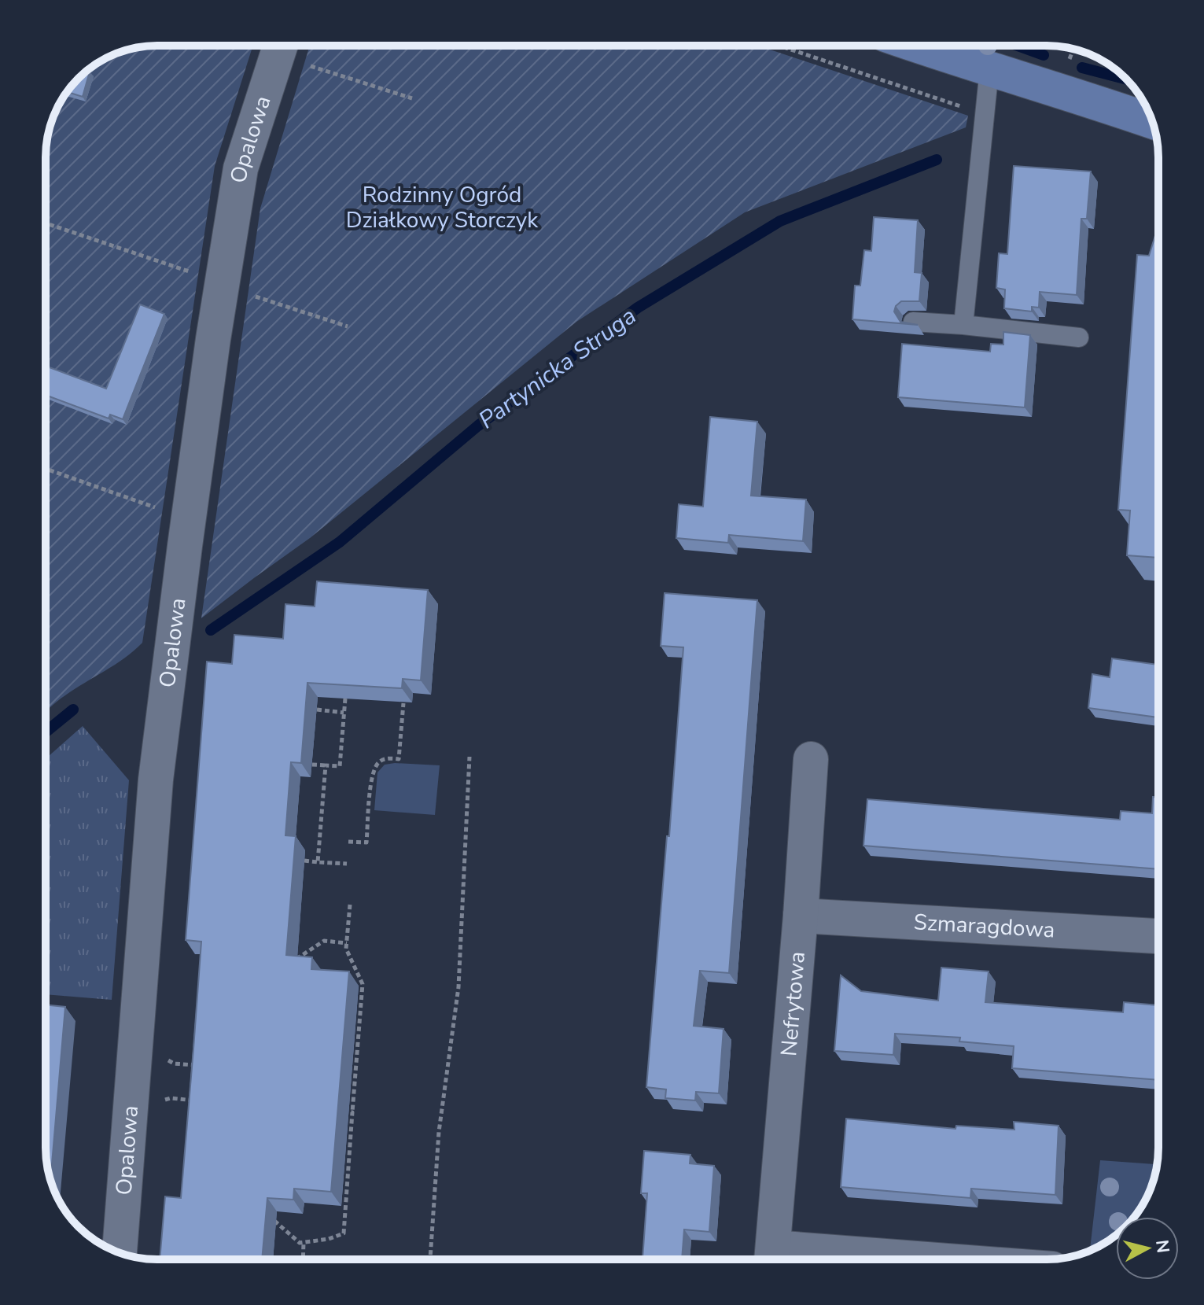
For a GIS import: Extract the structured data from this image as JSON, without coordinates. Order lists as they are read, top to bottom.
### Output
{
  "streets": {
    "street": ["Opalowa", "Szmaragdowa", "Nefrytowa"]
  },
  "crossings": [
    ["Szmaragdowa", "Nefrytowa"]
  ],
  "water": ["Partynicka Struga"],
  "parks": ["Rodzinny Ogród Działkowy Storczyk"],
  "north": "right"
}
